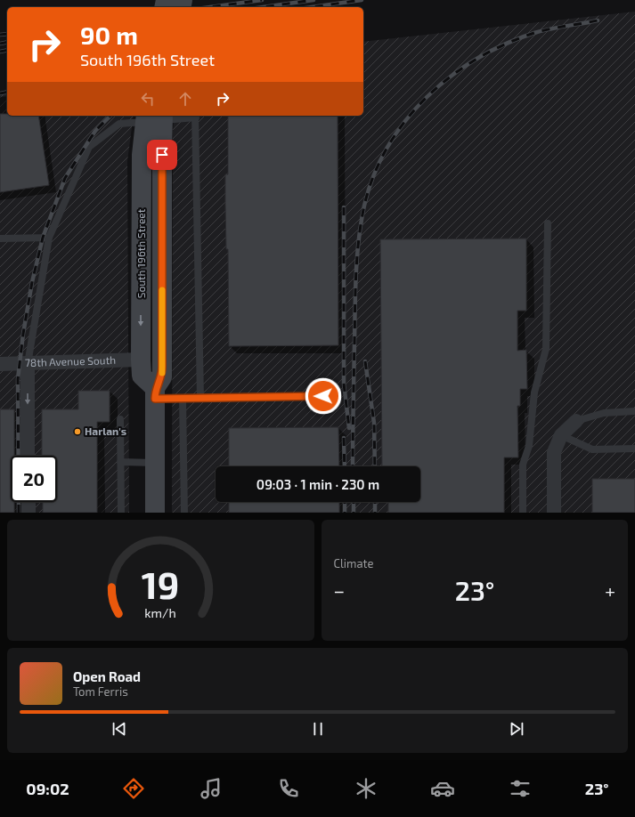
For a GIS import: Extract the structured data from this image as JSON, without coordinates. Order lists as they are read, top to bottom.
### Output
{
  "streets": {
    "main road": ["South 196th Street"],
    "street": ["78th Avenue South"]
  },
  "crossings": [
    ["South 196th Street", "78th Avenue South"]
  ],
  "places": ["Harlan's"],
  "page": {
    "turn": ["90 m", "South 196th Street"],
    "limit": "20",
    "trip": "09:03 · 1 min · 230 m",
    "tile": "Climate",
    "heat": ["−", "23°", "+"],
    "song": ["Open Road", "Tom Ferris"],
    "tabs": ["09:02", "23°"],
    "gauge": ["19", "km/h"]
  }
}
